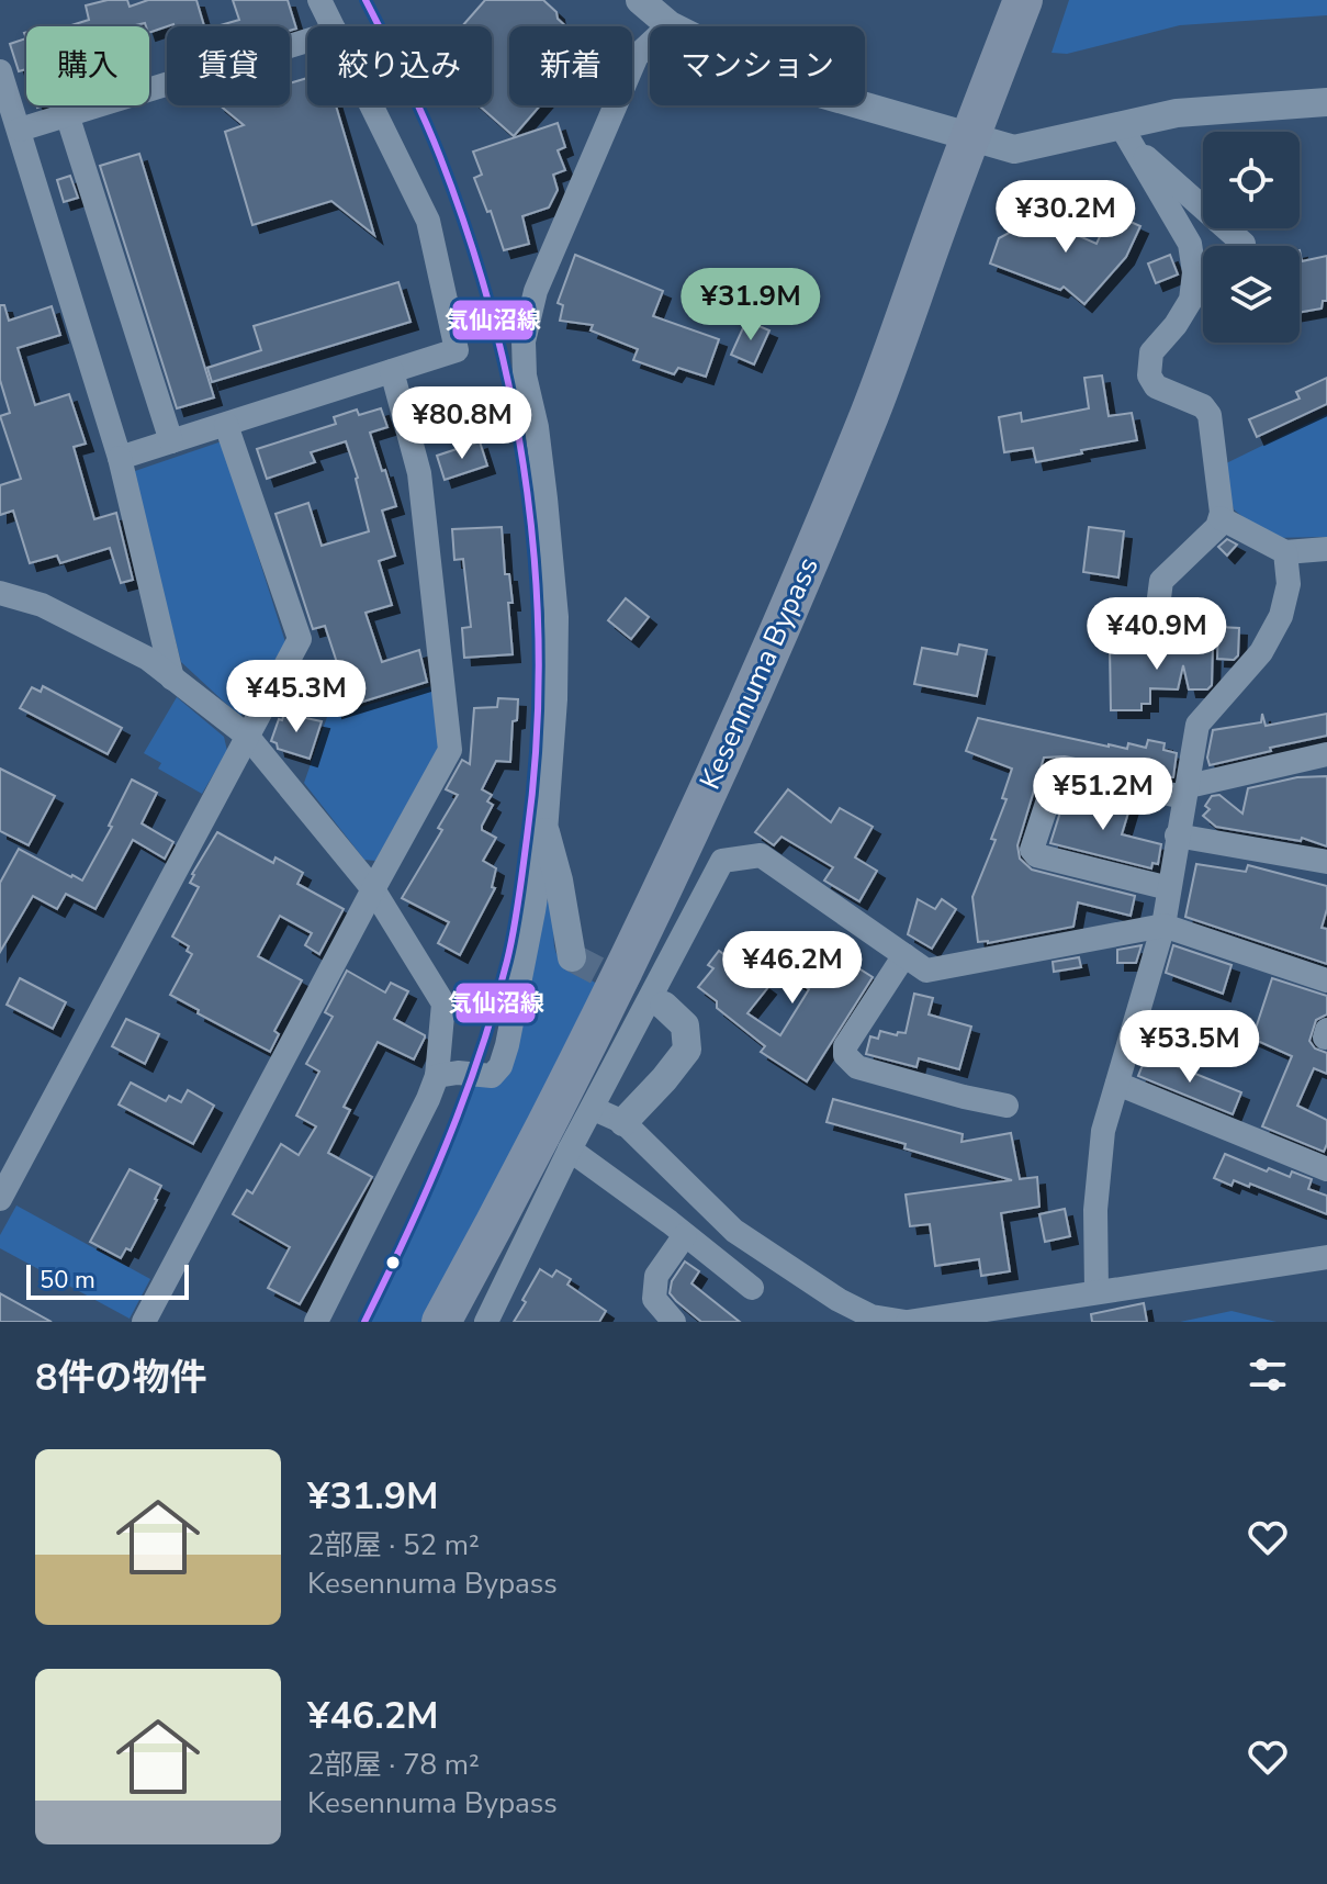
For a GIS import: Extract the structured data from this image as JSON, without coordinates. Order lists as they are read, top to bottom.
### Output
{
  "streets": {
    "highway": ["Kesennuma Bypass"]
  },
  "lines": ["transit line 気仙沼線"],
  "scale_bar": "50 m",
  "page": {
    "chip": [
      "購入",
      "賃貸",
      "絞り込み",
      "新着",
      "マンション"
    ],
    "price": [
      "¥30.2M",
      "¥31.9M",
      "¥80.8M",
      "¥40.9M",
      "¥45.3M",
      "¥51.2M",
      "¥46.2M",
      "¥53.5M"
    ],
    "scale": "50 m",
    "heading": "8件の物件",
    "list": [
      {
        "name": "¥31.9M",
        "note": "2部屋 · 52 m² · Kesennuma Bypass"
      },
      {
        "name": "¥46.2M",
        "note": "2部屋 · 78 m² · Kesennuma Bypass"
      }
    ]
  }
}
